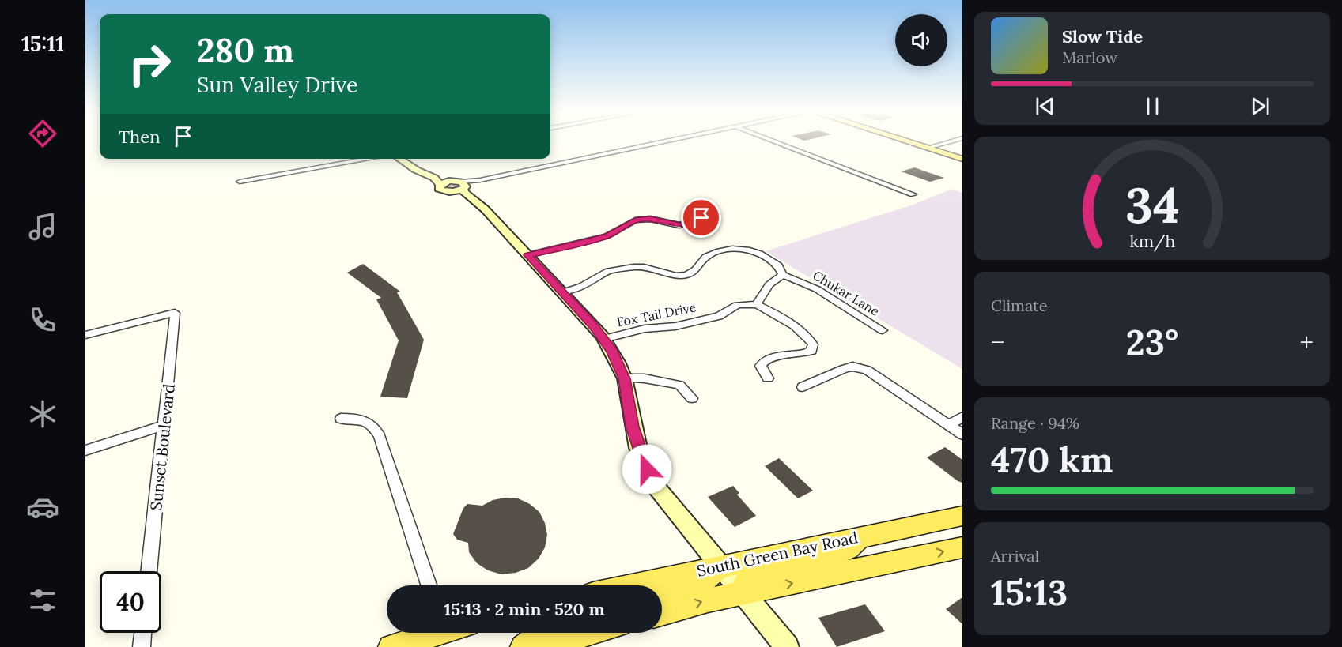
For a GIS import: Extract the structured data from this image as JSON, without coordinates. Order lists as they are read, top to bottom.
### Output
{
  "streets": {
    "main road": ["South Green Bay Road"],
    "street": ["Chukar Lane", "Fox Tail Drive", "Sunset Boulevard"]
  },
  "page": {
    "tabs": "15:11",
    "turn": ["280 m", "Sun Valley Drive"],
    "song": ["Slow Tide", "Marlow"],
    "then": "Then",
    "tile": [
      "Climate",
      ["Range · 94%", "470 km"],
      ["Arrival", "15:13"]
    ],
    "heat": ["−", "23°", "+"],
    "limit": "40",
    "trip": "15:13 · 2 min · 520 m",
    "gauge": ["34", "km/h"]
  }
}
